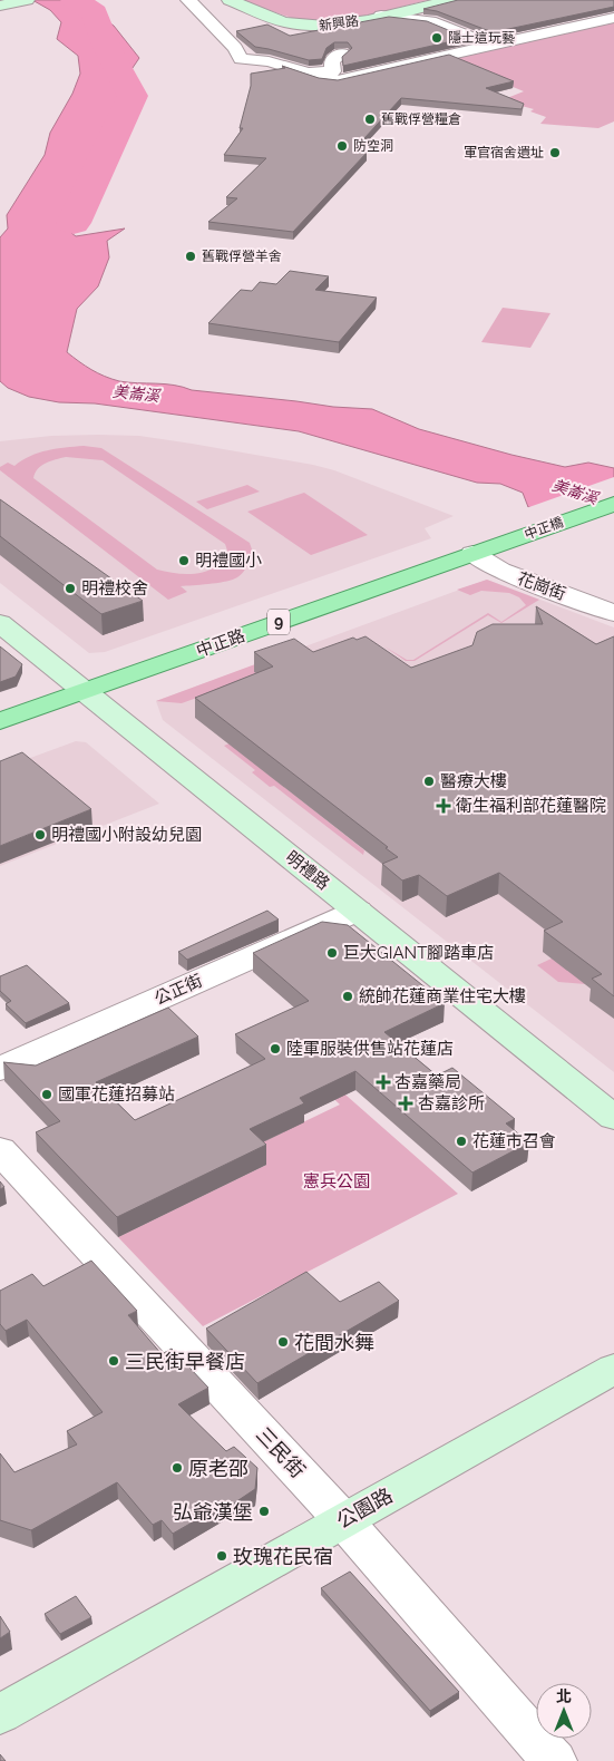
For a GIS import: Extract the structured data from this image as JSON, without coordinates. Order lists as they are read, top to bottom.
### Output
{
  "streets": {
    "main road": ["中正橋", "9", "中正路"],
    "street": [
      "新興路",
      "花崗街",
      "明禮路",
      "公正街",
      "三民街",
      "公園路"
    ]
  },
  "crossings": [
    ["中正橋", "花崗街"],
    ["中正橋", "中正路"],
    ["花崗街", "中正路"],
    ["中正路", "明禮路"],
    ["明禮路", "公正街"],
    ["三民街", "公園路"]
  ],
  "water": ["美崙溪"],
  "parks": ["憲兵公園"],
  "places": {
    "other": [
      "隱士這玩藝",
      "舊戰俘營糧倉",
      "防空洞",
      "軍官宿舍遺址",
      "舊戰俘營羊舍",
      "明禮國小",
      "明禮校舍",
      "醫療大樓",
      "明禮國小附設幼兒園",
      "巨大GIANT腳踏車店",
      "統帥花蓮商業住宅大樓",
      "陸軍服裝供售站花蓮店",
      "國軍花蓮招募站",
      "花蓮市召會",
      "花間水舞",
      "三民街早餐店",
      "原老邵",
      "弘爺漢堡",
      "玫瑰花民宿"
    ],
    "health": ["衛生福利部花蓮醫院", "杏嘉藥局", "杏嘉診所"]
  },
  "north": "top"
}
